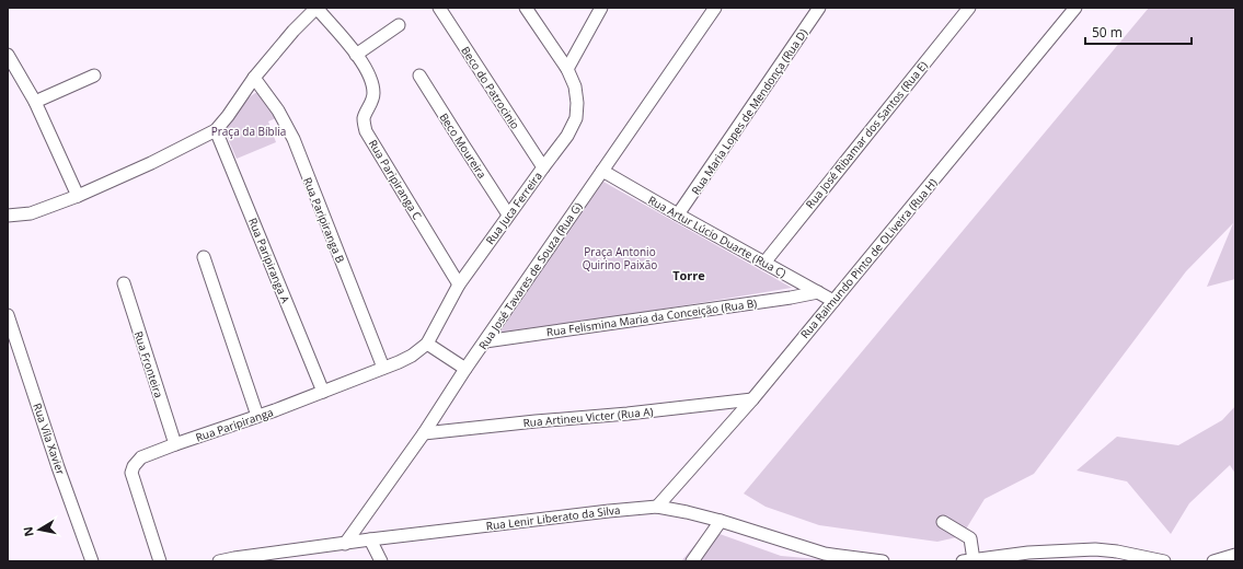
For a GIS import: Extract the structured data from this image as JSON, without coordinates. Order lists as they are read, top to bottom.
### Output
{
  "streets": {
    "street": [
      "Beco do Patrocinio",
      "Rua Maria Lopes de Mendonça (Rua D)",
      "Rua José Ribamar dos Santos (Rua E)",
      "Beco Moureira",
      "Rua Paripiranga C",
      "Rua Juca Ferreira",
      "Rua Paripiranga B",
      "Rua Artur Lúcio Duarte (Rua C)",
      "Rua Raimundo Pinto de OLiveira (Rua H)",
      "Rua Paripiranga A",
      "Rua José Tavares de Souza (Rua G)",
      "Rua Felismina Maria da Conceição (Rua B)",
      "Rua Fronteira",
      "Rua Artineu Victer (Rua A)",
      "Rua Paripiranga",
      "Rua Vila Xavier",
      "Rua Lenir Liberato da Silva"
    ]
  },
  "crossings": [
    ["Beco do Patrocinio", "Rua Juca Ferreira"],
    ["Rua Maria Lopes de Mendonça (Rua D)", "Rua Artur Lúcio Duarte (Rua C)"],
    ["Rua José Ribamar dos Santos (Rua E)", "Rua Artur Lúcio Duarte (Rua C)"],
    ["Beco Moureira", "Rua Juca Ferreira"],
    ["Rua Paripiranga C", "Rua Juca Ferreira"],
    ["Rua Juca Ferreira", "Rua Paripiranga"],
    ["Rua Paripiranga B", "Rua Paripiranga"],
    ["Rua Artur Lúcio Duarte (Rua C)", "Rua Raimundo Pinto de OLiveira (Rua H)"],
    ["Rua Artur Lúcio Duarte (Rua C)", "Rua José Tavares de Souza (Rua G)"],
    ["Rua Artur Lúcio Duarte (Rua C)", "Rua Felismina Maria da Conceição (Rua B)"],
    ["Rua Raimundo Pinto de OLiveira (Rua H)", "Rua Artineu Victer (Rua A)"],
    ["Rua Raimundo Pinto de OLiveira (Rua H)", "Rua Lenir Liberato da Silva"],
    ["Rua Paripiranga A", "Rua Paripiranga"],
    ["Rua José Tavares de Souza (Rua G)", "Rua Felismina Maria da Conceição (Rua B)"],
    ["Rua José Tavares de Souza (Rua G)", "Rua Artineu Victer (Rua A)"],
    ["Rua José Tavares de Souza (Rua G)", "Rua Lenir Liberato da Silva"],
    ["Rua Fronteira", "Rua Paripiranga"]
  ],
  "districts": ["Torre"],
  "parks": ["Praça da Bíblia", "Praça Antonio Quirino Paixão"],
  "scale_bar": "50 m",
  "north": "left"
}
